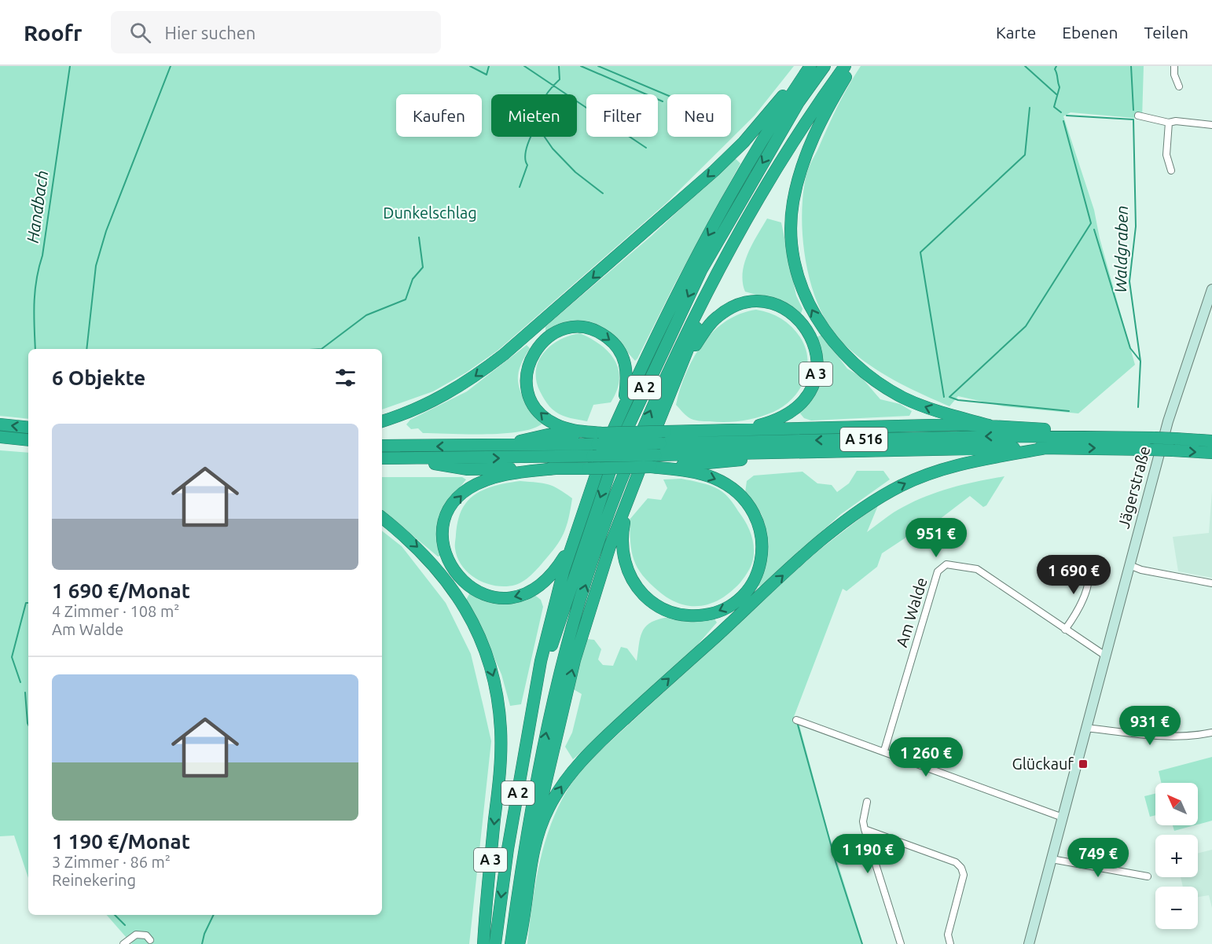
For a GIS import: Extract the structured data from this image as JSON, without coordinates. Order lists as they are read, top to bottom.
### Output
{
  "streets": {
    "highway": ["A 3", "A 2", "A 516"],
    "street": ["Jägerstraße", "Am Walde"]
  },
  "crossings": [
    ["A 3", "A 516"],
    ["Jägerstraße", "Am Walde"]
  ],
  "water": ["Handbach", "Waldgraben"],
  "parks": ["Dunkelschlag"],
  "places": {
    "transit": ["Glückauf"]
  },
  "north": "top left",
  "page": {
    "header": "Roofr",
    "search": "Hier suchen",
    "nav": ["Karte", "Ebenen", "Teilen"],
    "chip": [
      "Kaufen",
      "Mieten",
      "Filter",
      "Neu"
    ],
    "heading": "6 Objekte",
    "list": [
      {
        "name": "1 690 €/Monat",
        "note": "4 Zimmer · 108 m² · Am Walde"
      },
      {
        "name": "1 190 €/Monat",
        "note": "3 Zimmer · 86 m² · Reinekering"
      }
    ],
    "price": [
      "951 €",
      "1 690 €",
      "931 €",
      "1 260 €",
      "1 190 €",
      "749 €"
    ],
    "map_buttons": ["+", "−"]
  }
}
